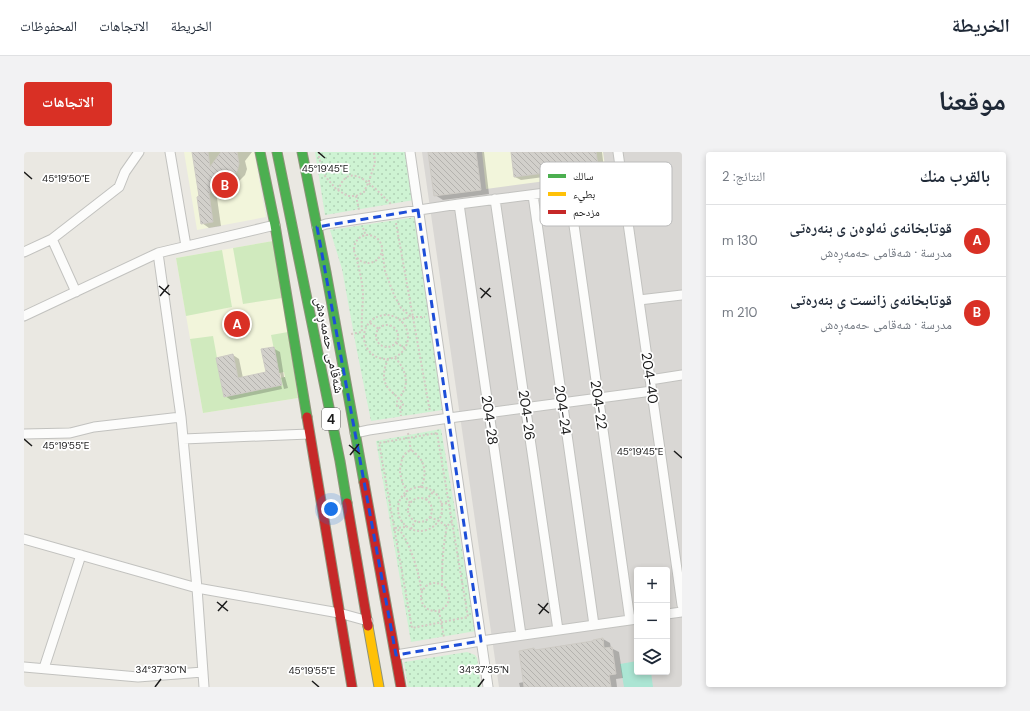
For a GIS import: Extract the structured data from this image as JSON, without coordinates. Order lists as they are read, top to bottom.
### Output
{
  "streets": {
    "main road": ["شەقامی حەمەڕەش", "4"],
    "street": [
      "204-40",
      "204-22",
      "204-24",
      "204-26",
      "204-28"
    ]
  },
  "legend": ["سالك", "بطيء", "مزدحم"],
  "page": {
    "header": "الخريطة",
    "nav": ["الخريطة", "الاتجاهات", "المحفوظات"],
    "title": "موقعنا",
    "buttons": "الاتجاهات",
    "heading": ["بالقرب منك", "النتائج: 2"],
    "pins": ["B", "A"],
    "list": [
      {
        "mark": "A",
        "name": "قوتابخانەی ئەلوەن ی بنەرەتی",
        "note": "مدرسة · شەقامی حەمەڕەش",
        "value": "130 m"
      },
      {
        "mark": "B",
        "name": "قوتابخانەی زانست ی بنەرەتی",
        "note": "مدرسة · شەقامی حەمەڕەش",
        "value": "210 m"
      }
    ],
    "map_buttons": ["+", "−"]
  },
  "coordinates": [
    "45°19'45\"E",
    "45°19'50\"E",
    "45°19'55\"E",
    "34°37'30\"N",
    "34°37'35\"N"
  ]
}
